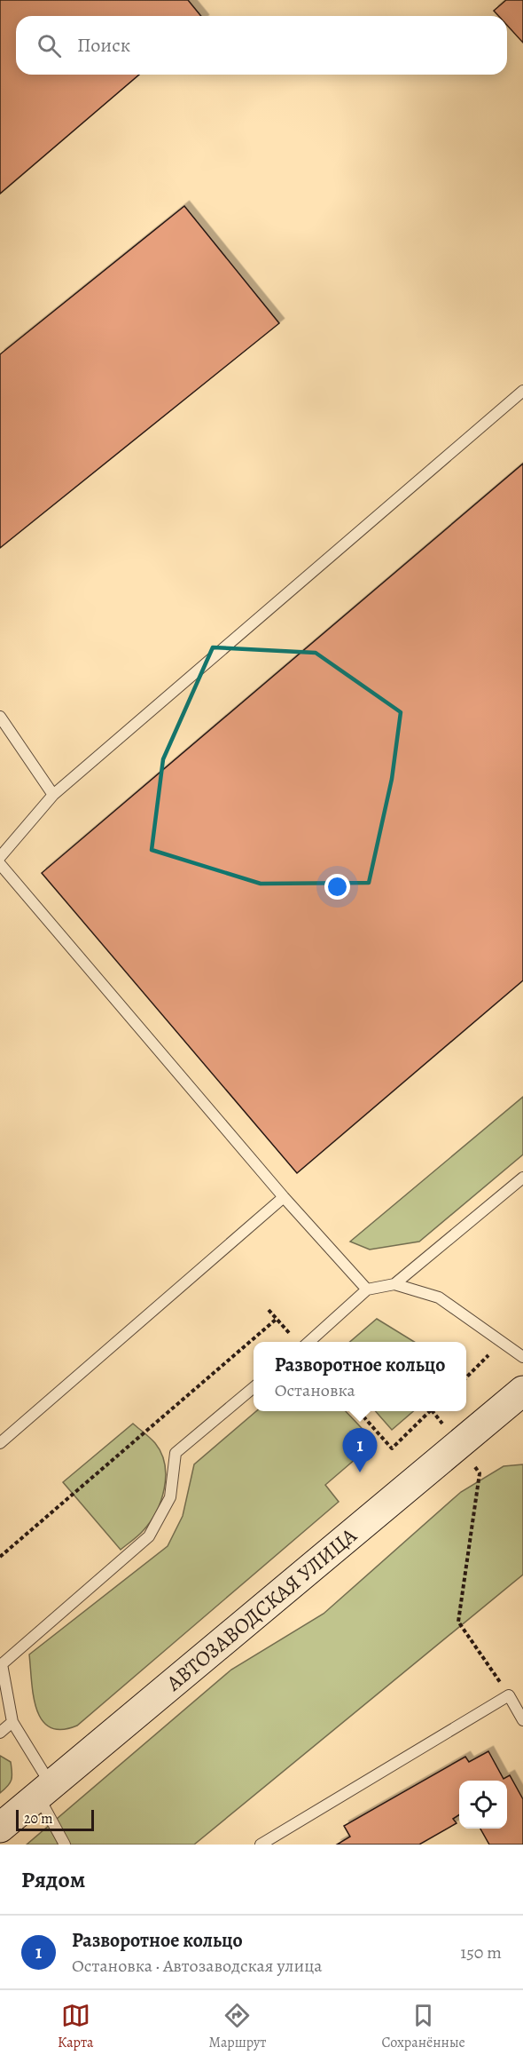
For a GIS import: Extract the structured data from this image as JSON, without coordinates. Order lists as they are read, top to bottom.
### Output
{
  "streets": {
    "main road": ["АВТОЗАВОДСКАЯ УЛИЦА"]
  },
  "scale_bar": "20 m",
  "page": {
    "search": "Поиск",
    "popup": ["Разворотное кольцо", "Остановка"],
    "pins": "1",
    "scale": "20 m",
    "heading": "Рядом",
    "list": [
      {
        "mark": "1",
        "name": "Разворотное кольцо",
        "note": "Остановка · Автозаводская улица",
        "value": "150 m"
      }
    ],
    "nav": ["Карта", "Маршрут", "Сохранённые"]
  }
}
